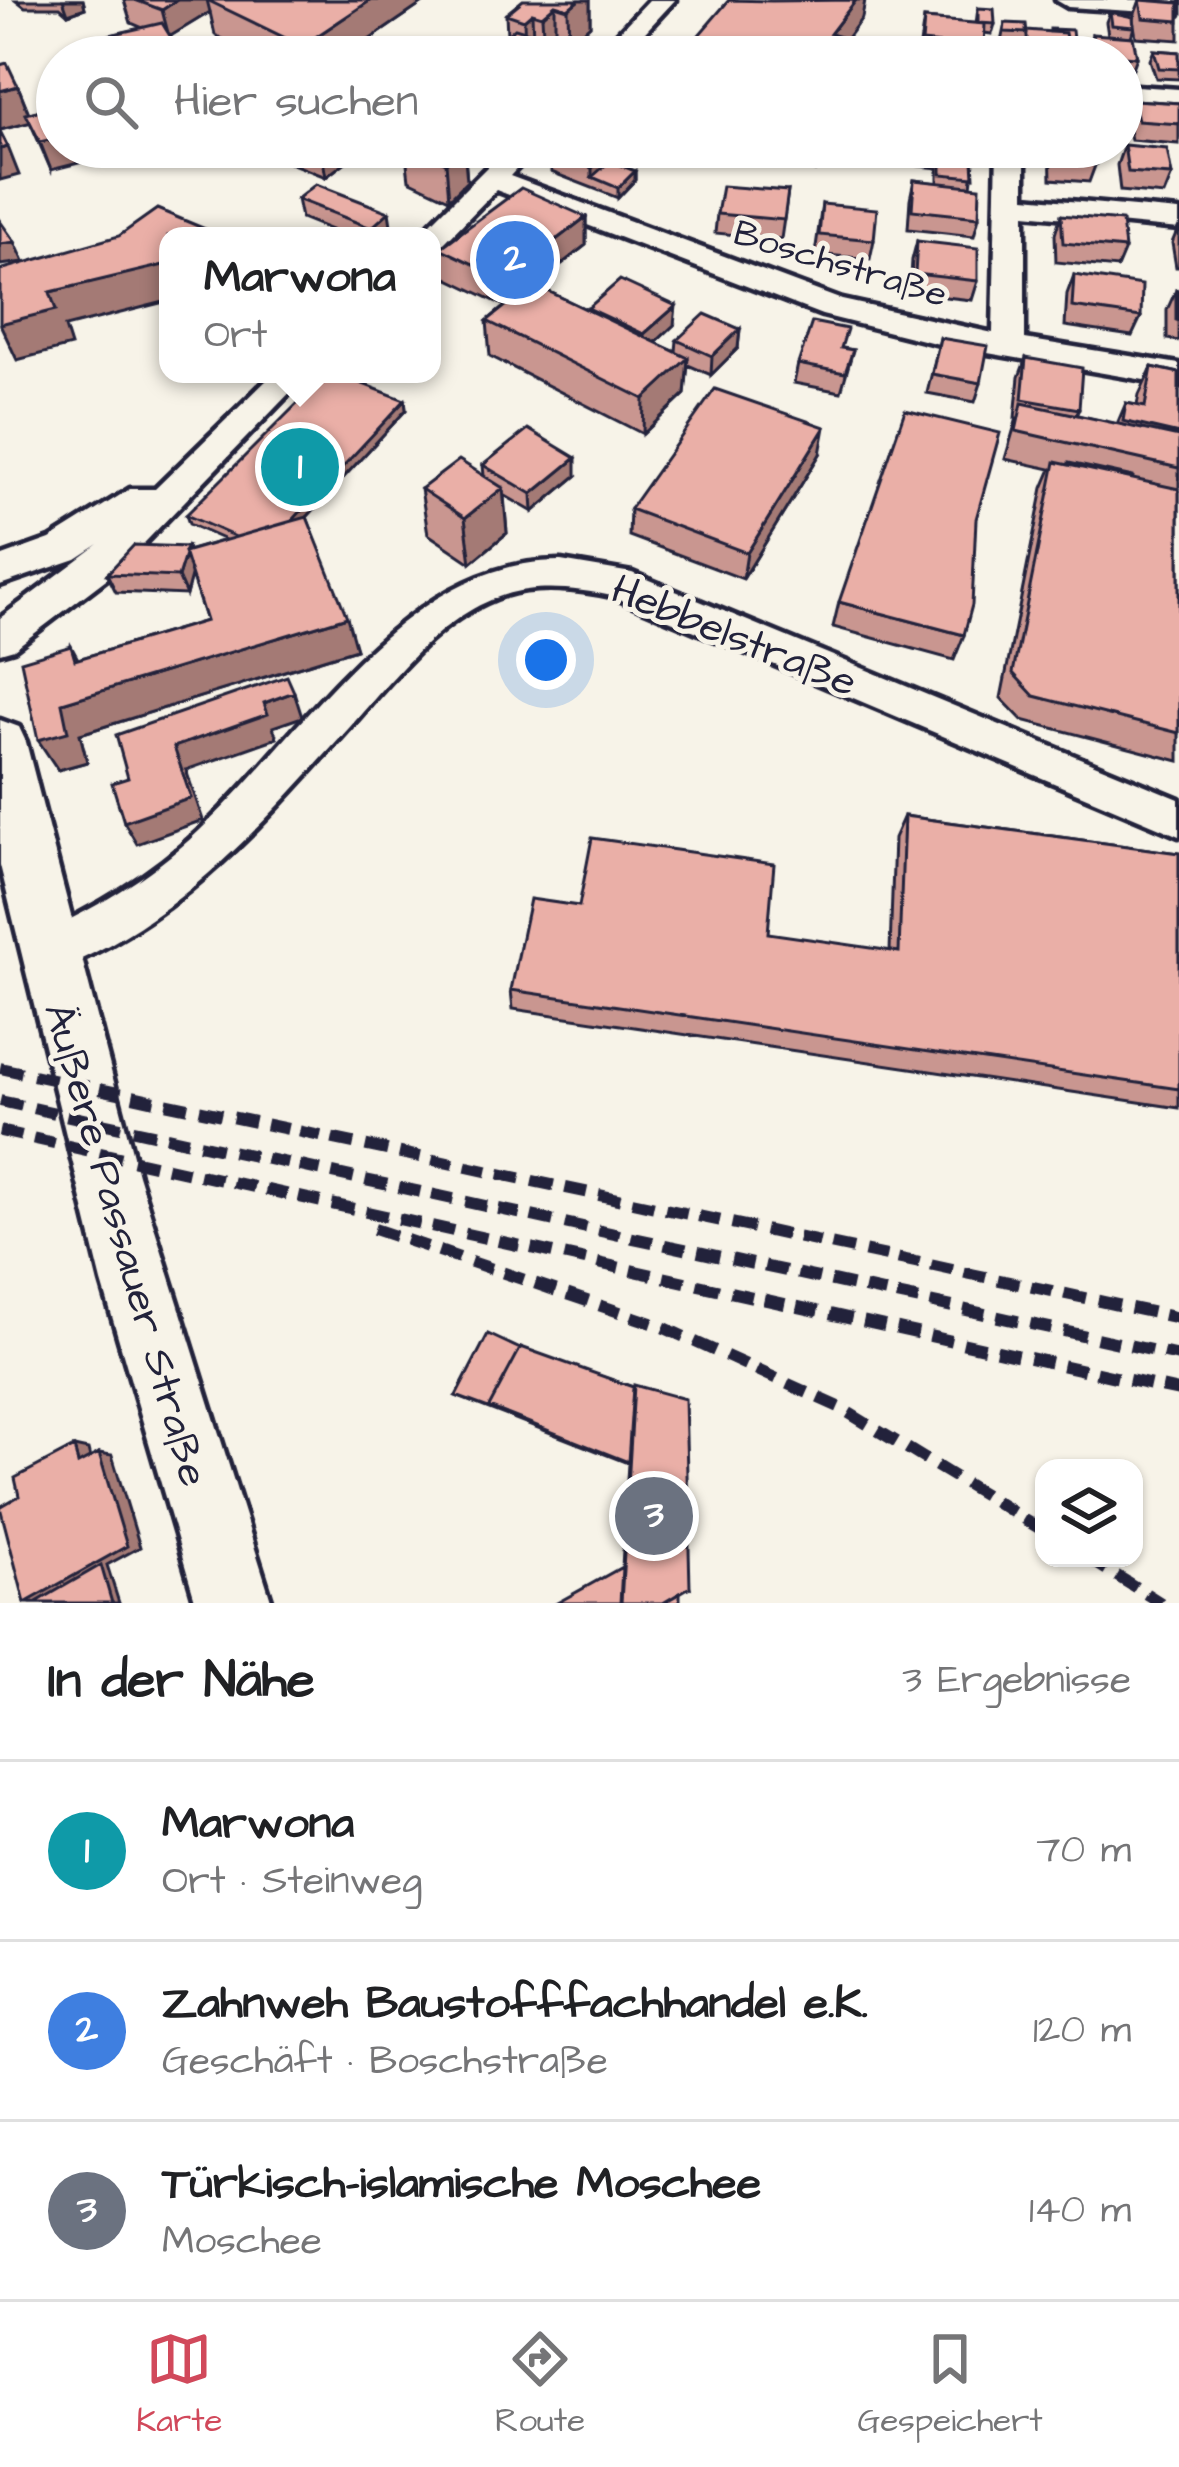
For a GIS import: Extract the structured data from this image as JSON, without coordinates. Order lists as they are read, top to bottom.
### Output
{
  "streets": {
    "main road": ["Äußere Passauer Straße"],
    "street": ["Boschstraße", "Hebbelstraße"]
  },
  "crossings": [
    ["Hebbelstraße", "Äußere Passauer Straße"]
  ],
  "page": {
    "search": "Hier suchen",
    "pins": ["2", "1", "3"],
    "popup": ["Marwona", "Ort"],
    "heading": ["In der Nähe", "3 Ergebnisse"],
    "list": [
      {
        "mark": "1",
        "name": "Marwona",
        "note": "Ort · Steinweg",
        "value": "70 m"
      },
      {
        "mark": "2",
        "name": "Zahnweh Baustofffachhandel e.K.",
        "note": "Geschäft · Boschstraße",
        "value": "120 m"
      },
      {
        "mark": "3",
        "name": "Türkisch-islamische Moschee",
        "note": "Moschee",
        "value": "140 m"
      }
    ],
    "nav": ["Karte", "Route", "Gespeichert"]
  }
}
